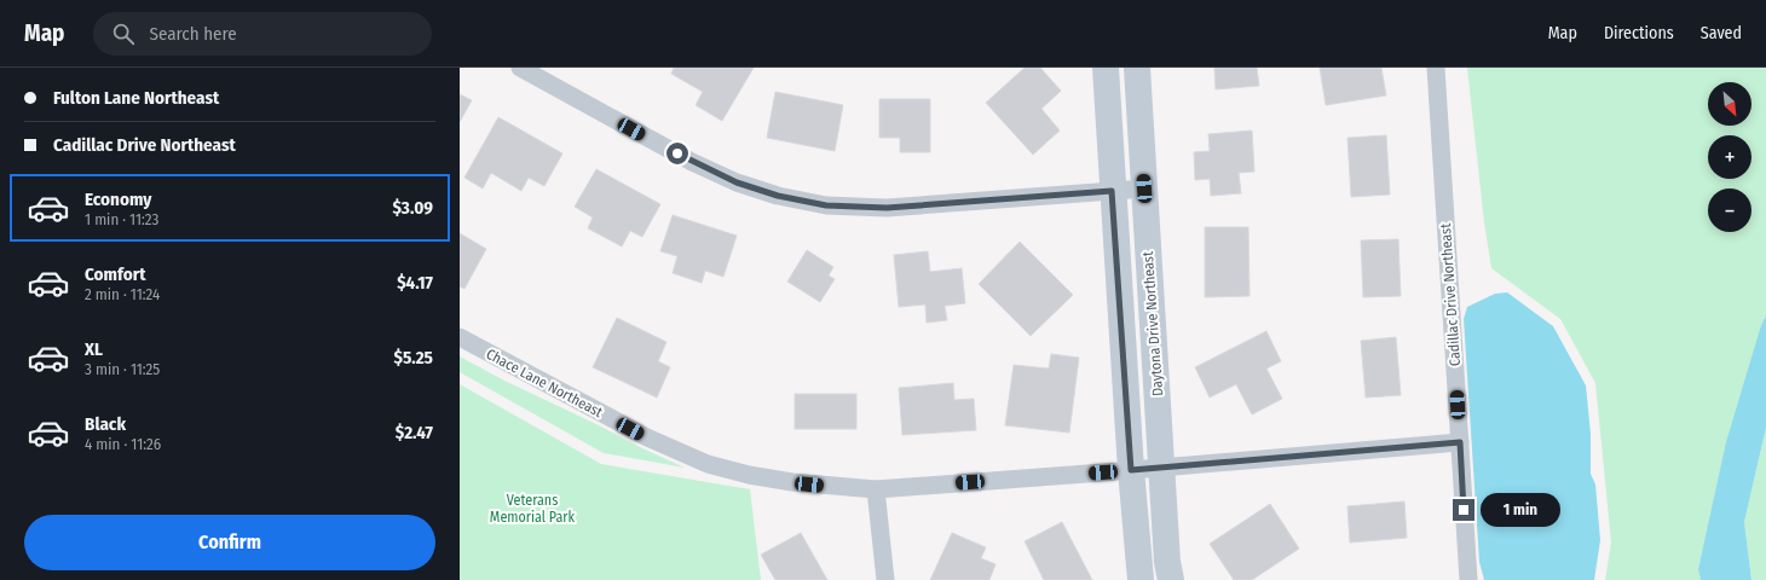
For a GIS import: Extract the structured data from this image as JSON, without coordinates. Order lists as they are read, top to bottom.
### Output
{
  "streets": {
    "street": ["Cadillac Drive Northeast", "Daytona Drive Northeast", "Chace Lane Northeast"]
  },
  "crossings": [
    ["Cadillac Drive Northeast", "Chace Lane Northeast"],
    ["Daytona Drive Northeast", "Chace Lane Northeast"]
  ],
  "parks": ["Veterans Memorial Park"],
  "north": "bottom right",
  "page": {
    "header": "Map",
    "search": "Search here",
    "nav": ["Map", "Directions", "Saved"],
    "banner": ["Fulton Lane Northeast", "Cadillac Drive Northeast"],
    "map_buttons": ["+", "−"],
    "list": [
      {
        "name": "Economy",
        "note": "1 min · 11:23",
        "value": "$3.09"
      },
      {
        "name": "Comfort",
        "note": "2 min · 11:24",
        "value": "$4.17"
      },
      {
        "name": "XL",
        "note": "3 min · 11:25",
        "value": "$5.25"
      },
      {
        "name": "Black",
        "note": "4 min · 11:26",
        "value": "$2.47"
      }
    ],
    "bubble": "1 min",
    "buttons": "Confirm"
  }
}
